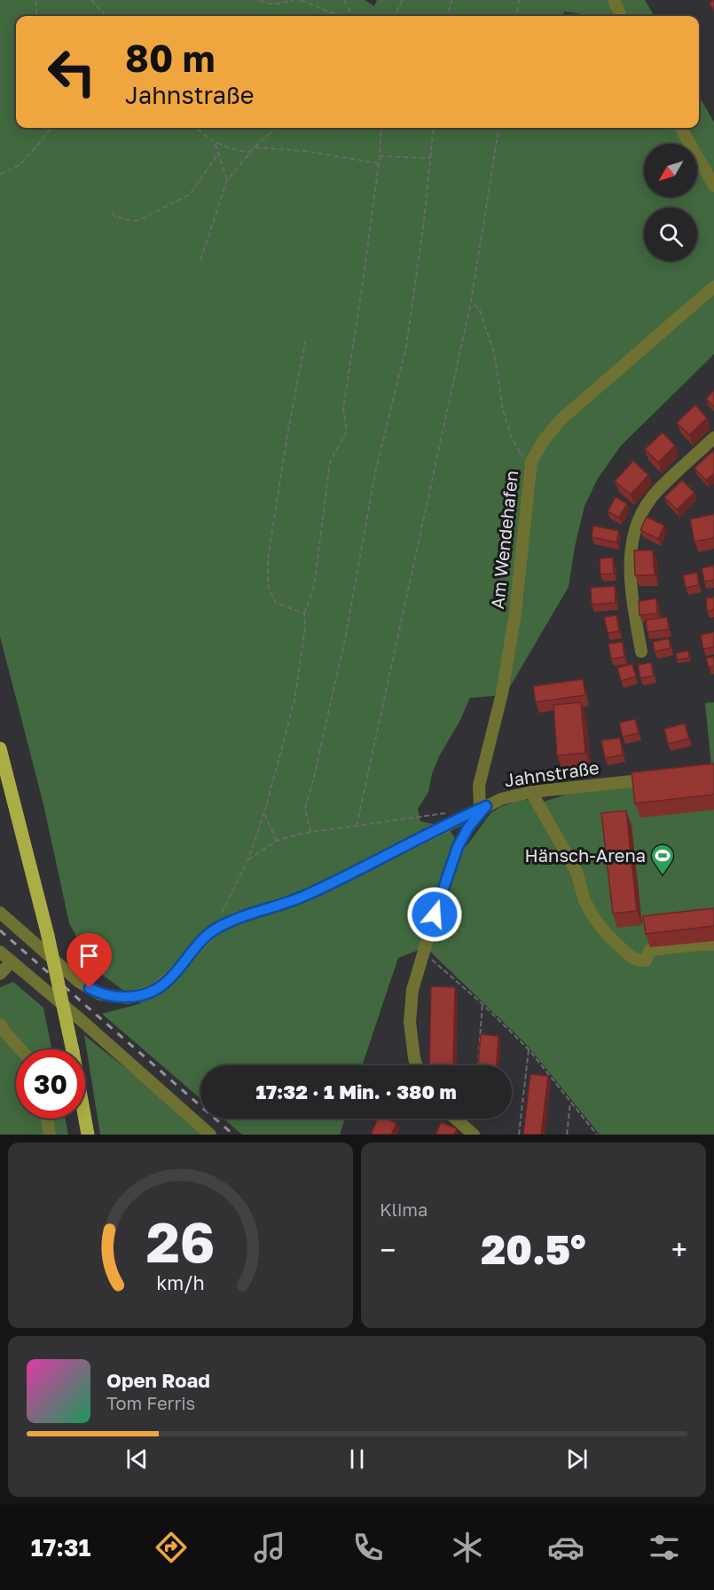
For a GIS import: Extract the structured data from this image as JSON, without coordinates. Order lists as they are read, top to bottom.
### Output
{
  "streets": {
    "street": ["Am Wendehafen", "Jahnstraße"]
  },
  "crossings": [
    ["Am Wendehafen", "Jahnstraße"]
  ],
  "places": {
    "sports": ["Hänsch-Arena"]
  },
  "north": "bottom left",
  "page": {
    "turn": ["80 m", "Jahnstraße"],
    "limit": "30",
    "trip": "17:32 · 1 Min. · 380 m",
    "tile": "Klima",
    "heat": ["−", "20.5°", "+"],
    "song": ["Open Road", "Tom Ferris"],
    "tabs": "17:31",
    "gauge": ["26", "km/h"]
  }
}
